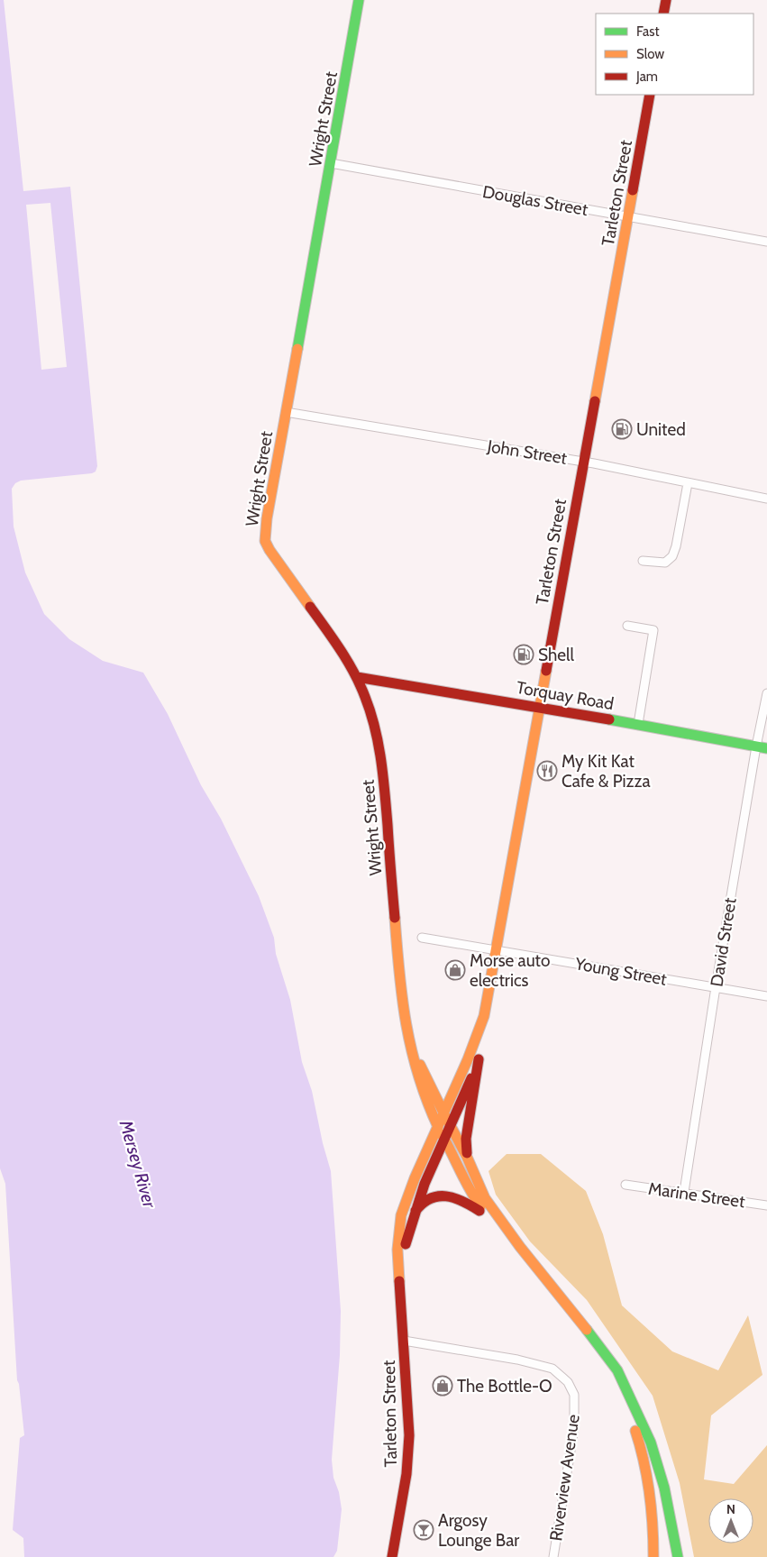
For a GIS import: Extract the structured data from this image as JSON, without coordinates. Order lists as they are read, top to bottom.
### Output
{
  "streets": {
    "main road": ["Wright Street", "Tarleton Street", "Torquay Road"],
    "street": [
      "Douglas Street",
      "John Street",
      "David Street",
      "Young Street",
      "Marine Street",
      "Riverview Avenue"
    ]
  },
  "crossings": [
    ["Wright Street", "Tarleton Street"],
    ["Wright Street", "Douglas Street"],
    ["Wright Street", "John Street"],
    ["Wright Street", "Torquay Road"],
    ["Tarleton Street", "Douglas Street"],
    ["Tarleton Street", "John Street"],
    ["Tarleton Street", "Torquay Road"],
    ["Tarleton Street", "Young Street"],
    ["Tarleton Street", "Riverview Avenue"],
    ["Torquay Road", "David Street"],
    ["David Street", "Young Street"],
    ["David Street", "Marine Street"]
  ],
  "water": ["Mersey River"],
  "places": {
    "fuel station": ["United", "Shell"],
    "restaurant": ["My Kit Kat Cafe & Pizza"],
    "shop": ["Morse auto electrics", "The Bottle-O"],
    "bar": ["Argosy Lounge Bar"]
  },
  "legend": ["Fast", "Slow", "Jam"],
  "north": "top"
}
